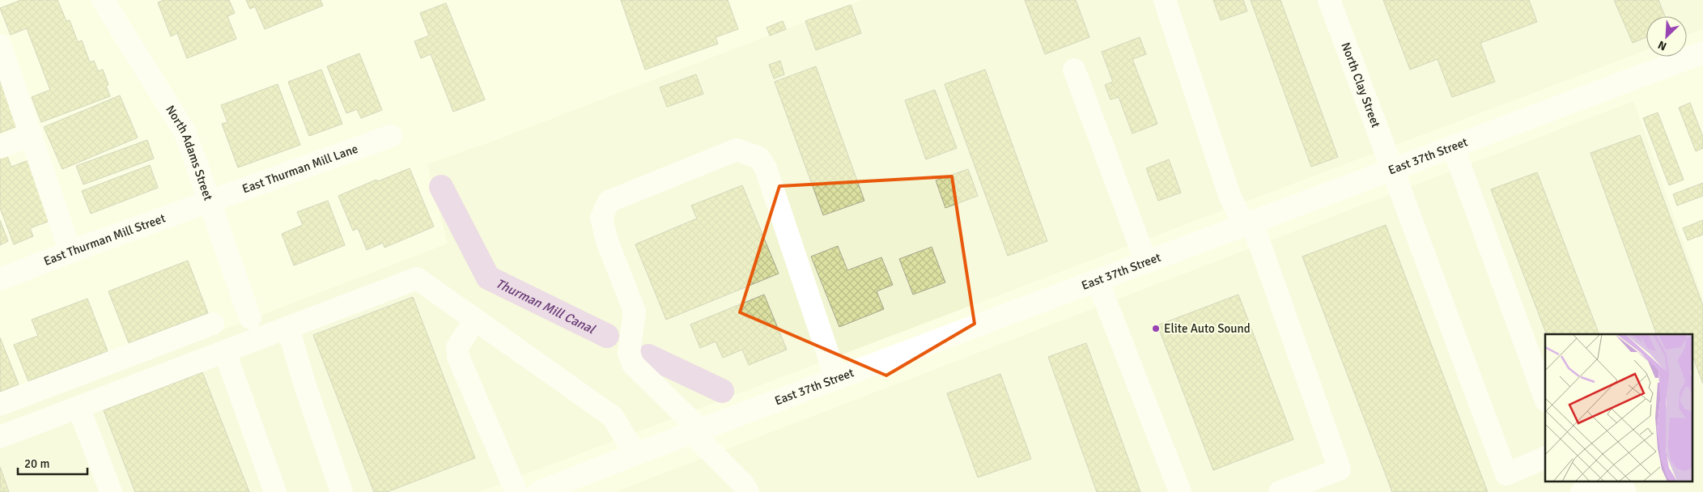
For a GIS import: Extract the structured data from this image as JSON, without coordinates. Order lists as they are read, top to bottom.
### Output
{
  "streets": {
    "street": [
      "North Clay Street",
      "North Adams Street",
      "East 37th Street",
      "East Thurman Mill Lane",
      "East Thurman Mill Street"
    ]
  },
  "crossings": [
    ["North Clay Street", "East 37th Street"],
    ["North Adams Street", "East Thurman Mill Lane"],
    ["North Adams Street", "East Thurman Mill Street"],
    ["East Thurman Mill Lane", "East Thurman Mill Street"]
  ],
  "water": ["Thurman Mill Canal"],
  "places": ["Elite Auto Sound"],
  "scale_bar": "20 m",
  "north": "bottom left"
}
